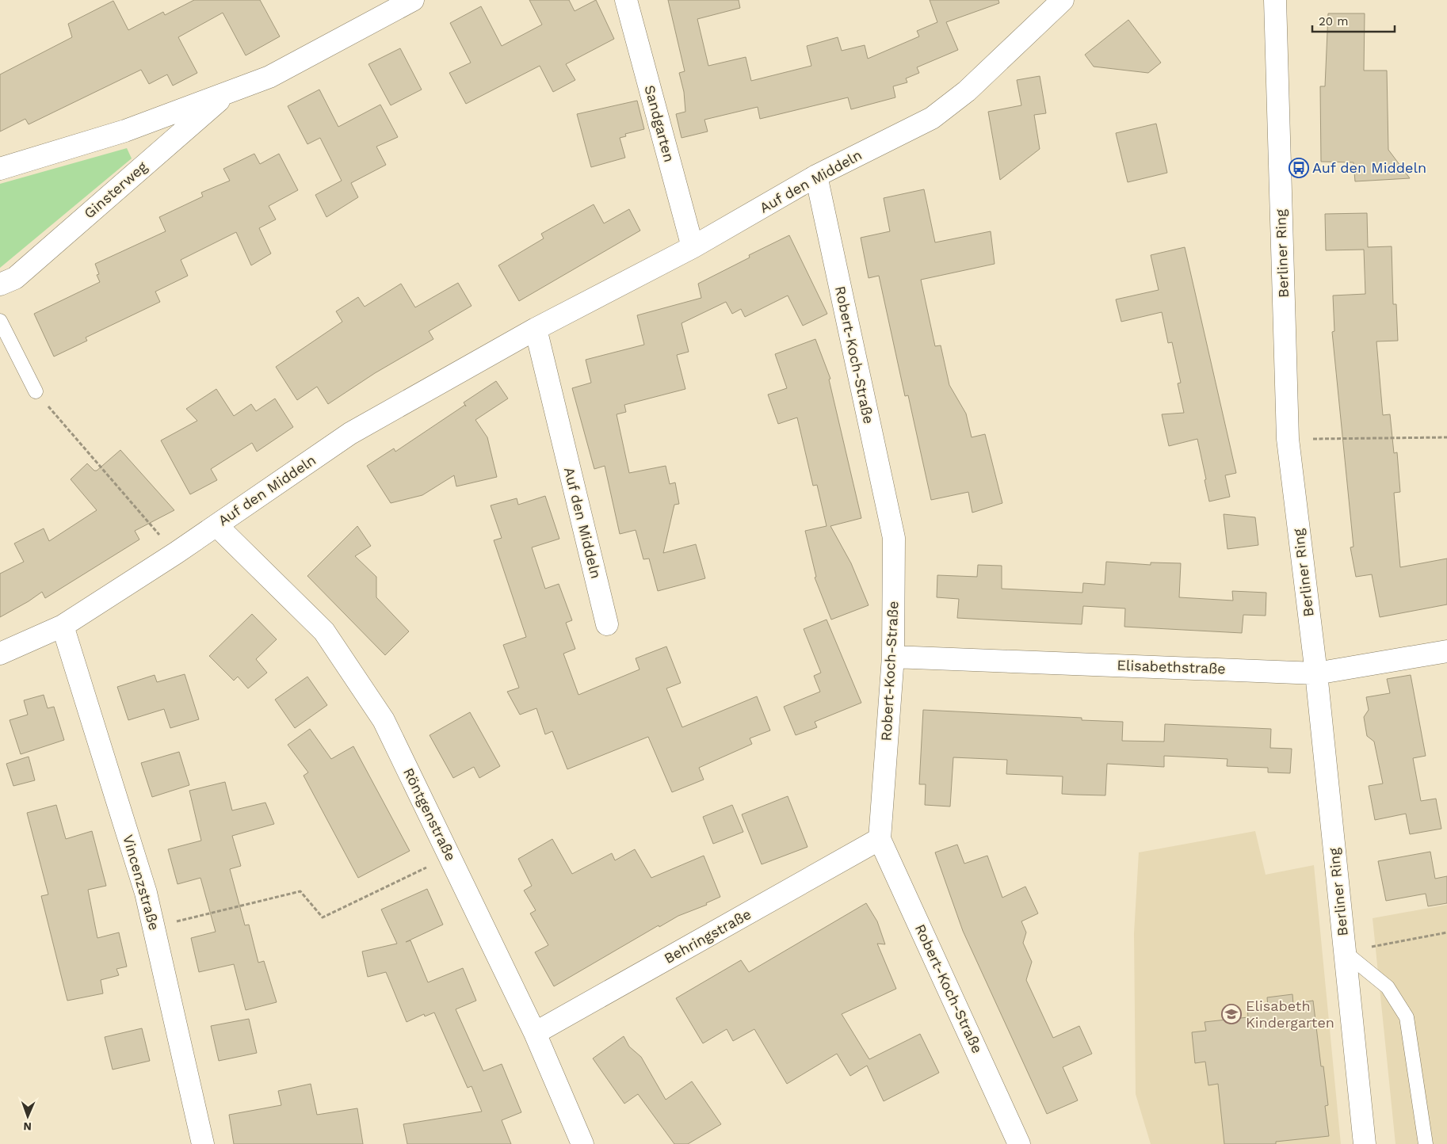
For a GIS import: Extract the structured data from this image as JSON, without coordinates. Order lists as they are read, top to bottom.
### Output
{
  "streets": {
    "street": [
      "Sandgarten",
      "Auf den Middeln",
      "Ginsterweg",
      "Berliner Ring",
      "Robert-Koch-Straße",
      "Elisabethstraße",
      "Röntgenstraße",
      "Vincenzstraße",
      "Behringstraße"
    ]
  },
  "crossings": [
    ["Sandgarten", "Auf den Middeln"],
    ["Auf den Middeln", "Robert-Koch-Straße"],
    ["Auf den Middeln", "Röntgenstraße"],
    ["Auf den Middeln", "Vincenzstraße"],
    ["Berliner Ring", "Elisabethstraße"],
    ["Robert-Koch-Straße", "Elisabethstraße"],
    ["Robert-Koch-Straße", "Behringstraße"],
    ["Röntgenstraße", "Behringstraße"]
  ],
  "places": {
    "bus stop": ["Auf den Middeln"],
    "school or university": ["Elisabeth Kindergarten"]
  },
  "scale_bar": "20 m",
  "north": "bottom"
}
